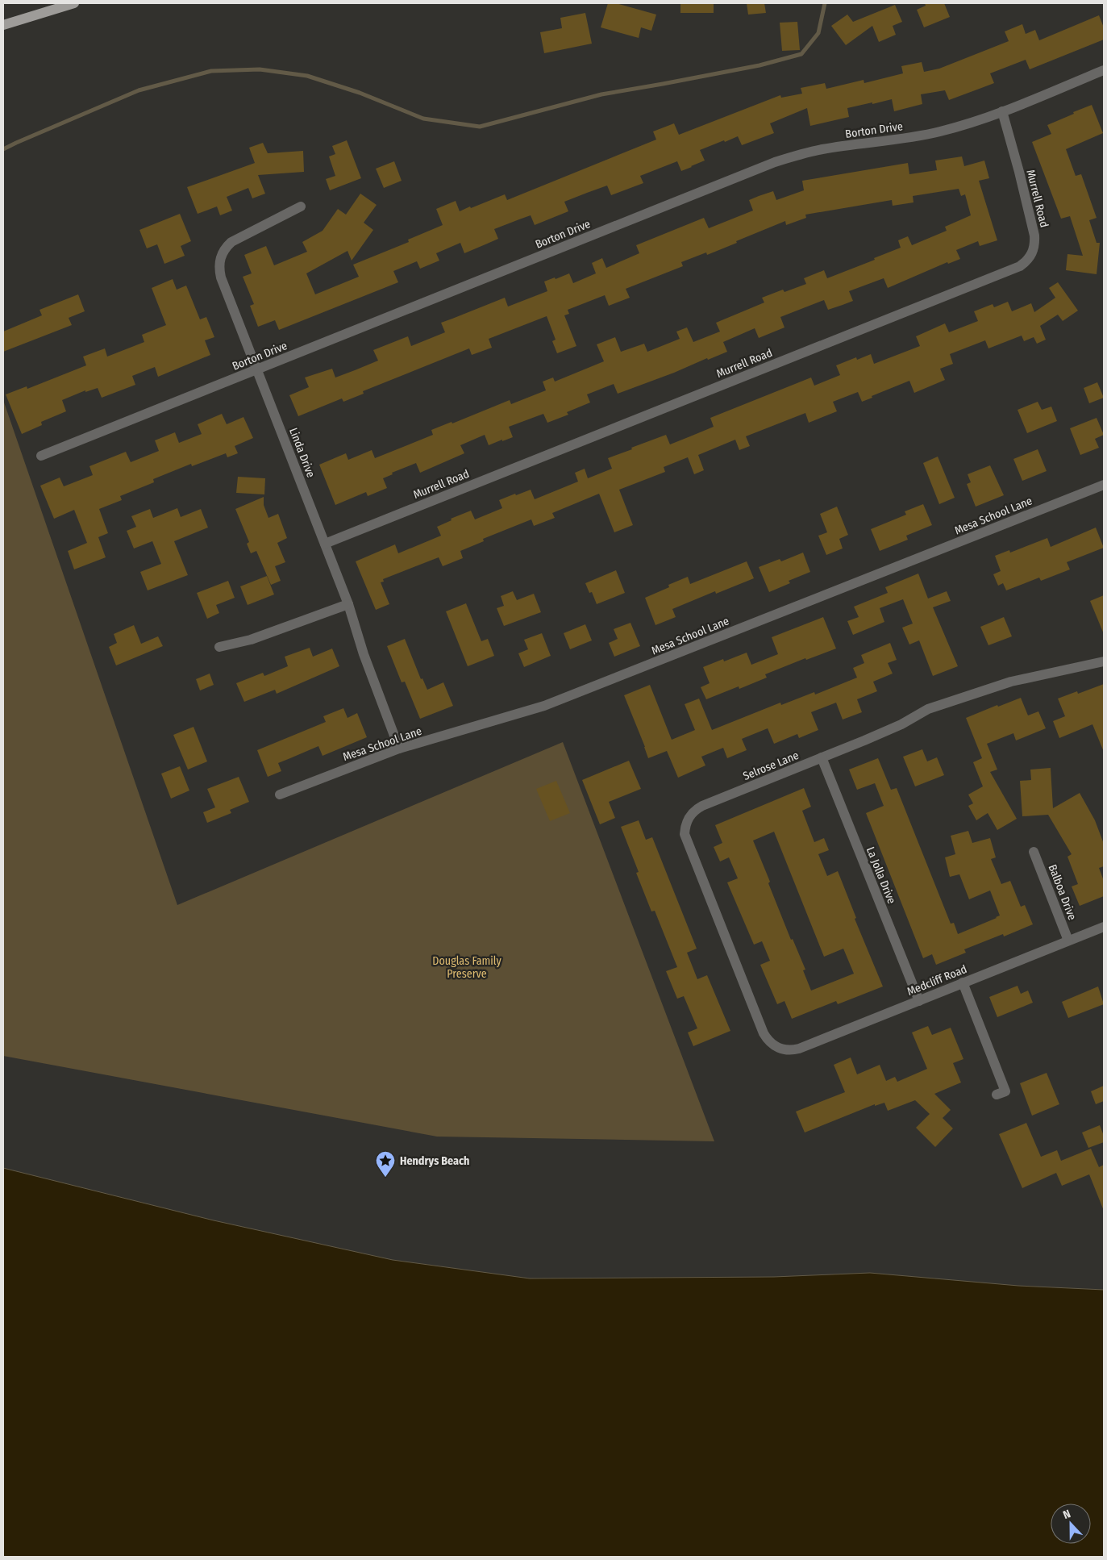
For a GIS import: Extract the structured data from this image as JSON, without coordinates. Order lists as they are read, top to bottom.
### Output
{
  "streets": {
    "street": [
      "Borton Drive",
      "Murrell Road",
      "Linda Drive",
      "Mesa School Lane",
      "Selrose Lane",
      "La Jolla Drive",
      "Balboa Drive",
      "Medcliff Road"
    ]
  },
  "crossings": [
    ["Borton Drive", "Murrell Road"],
    ["Borton Drive", "Linda Drive"],
    ["Murrell Road", "Linda Drive"],
    ["Linda Drive", "Mesa School Lane"],
    ["Selrose Lane", "La Jolla Drive"],
    ["Selrose Lane", "Medcliff Road"],
    ["La Jolla Drive", "Medcliff Road"],
    ["Balboa Drive", "Medcliff Road"]
  ],
  "parks": ["Douglas Family Preserve"],
  "places": {
    "place": ["Hendrys Beach"]
  },
  "north": "top"
}
